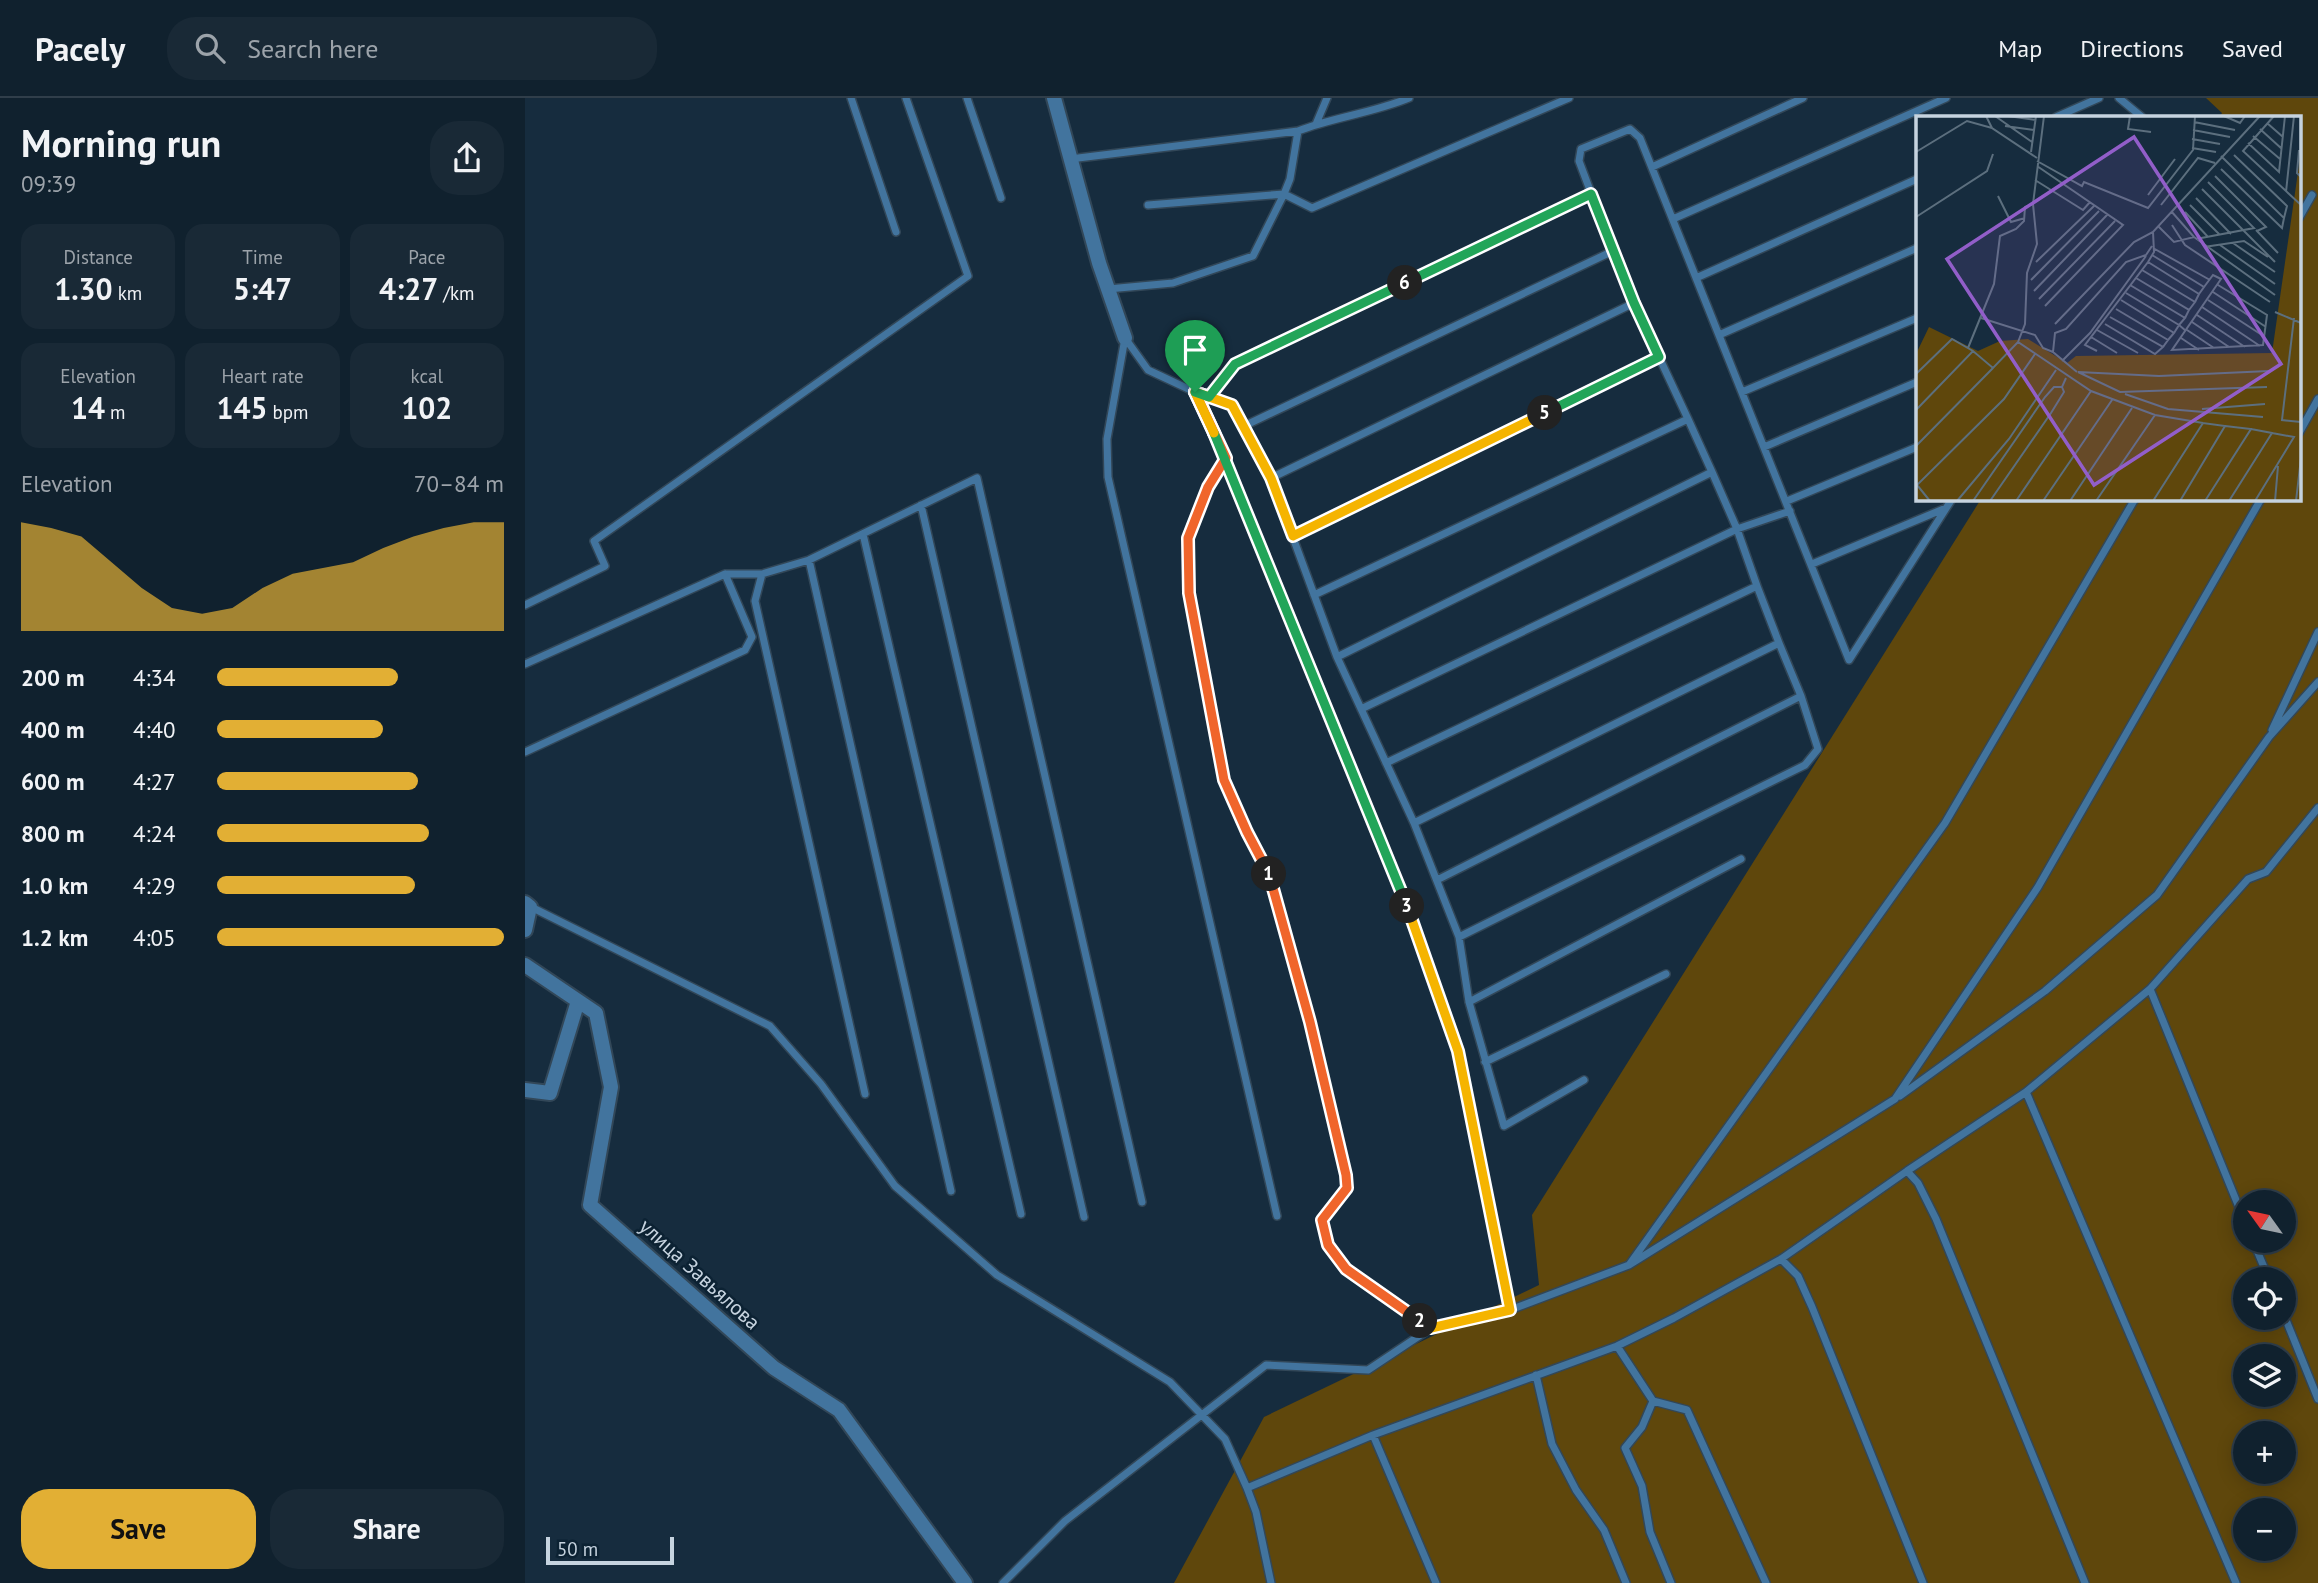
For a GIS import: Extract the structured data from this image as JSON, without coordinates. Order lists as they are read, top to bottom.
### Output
{
  "streets": {
    "street": ["улица Завьялова"]
  },
  "scale_bar": "50 m",
  "north": "top left",
  "page": {
    "header": "Pacely",
    "search": "Search here",
    "nav": ["Map", "Directions", "Saved"],
    "heading": ["Morning run", "09:39"],
    "stats": [
      ["Distance", "1.30 km"],
      ["Time", "5:47"],
      ["Pace", "4:27 /km"],
      ["Elevation", "14 m"],
      ["Heart rate", "145 bpm"],
      ["kcal", "102"]
    ],
    "pins": [
      "6",
      "5",
      "1",
      "3",
      "2"
    ],
    "chart": ["Elevation", "70–84 m"],
    "list": [
      {
        "name": "200 m",
        "note": "4:34"
      },
      {
        "name": "400 m",
        "note": "4:40"
      },
      {
        "name": "600 m",
        "note": "4:27"
      },
      {
        "name": "800 m",
        "note": "4:24"
      },
      {
        "name": "1.0 km",
        "note": "4:29"
      },
      {
        "name": "1.2 km",
        "note": "4:05"
      }
    ],
    "map_buttons": ["+", "−"],
    "buttons": ["Save", "Share"],
    "scale": "50 m"
  }
}
